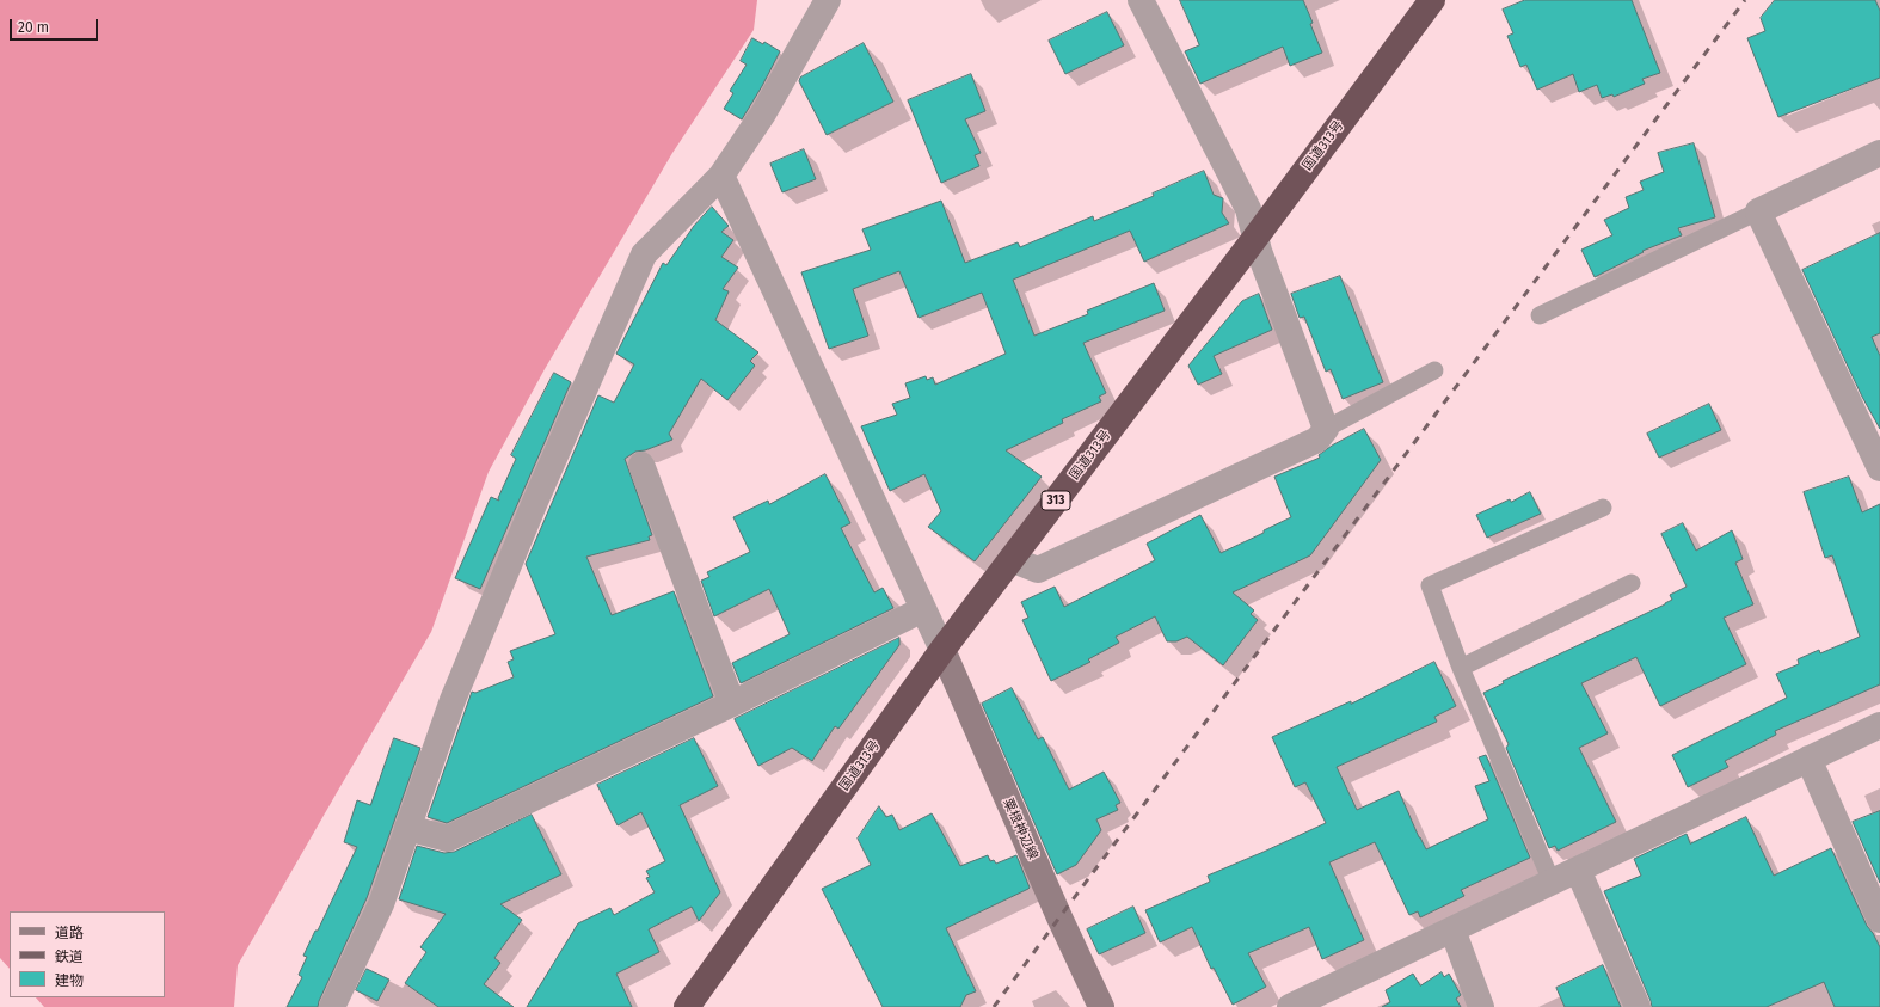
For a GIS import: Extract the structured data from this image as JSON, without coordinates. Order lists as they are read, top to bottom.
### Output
{
  "streets": {
    "highway": ["国道313号", "313"],
    "main road": ["粟根神辺線"]
  },
  "crossings": [
    ["国道313号", "粟根神辺線"]
  ],
  "legend": ["道路", "鉄道", "建物"],
  "scale_bar": "20 m"
}
